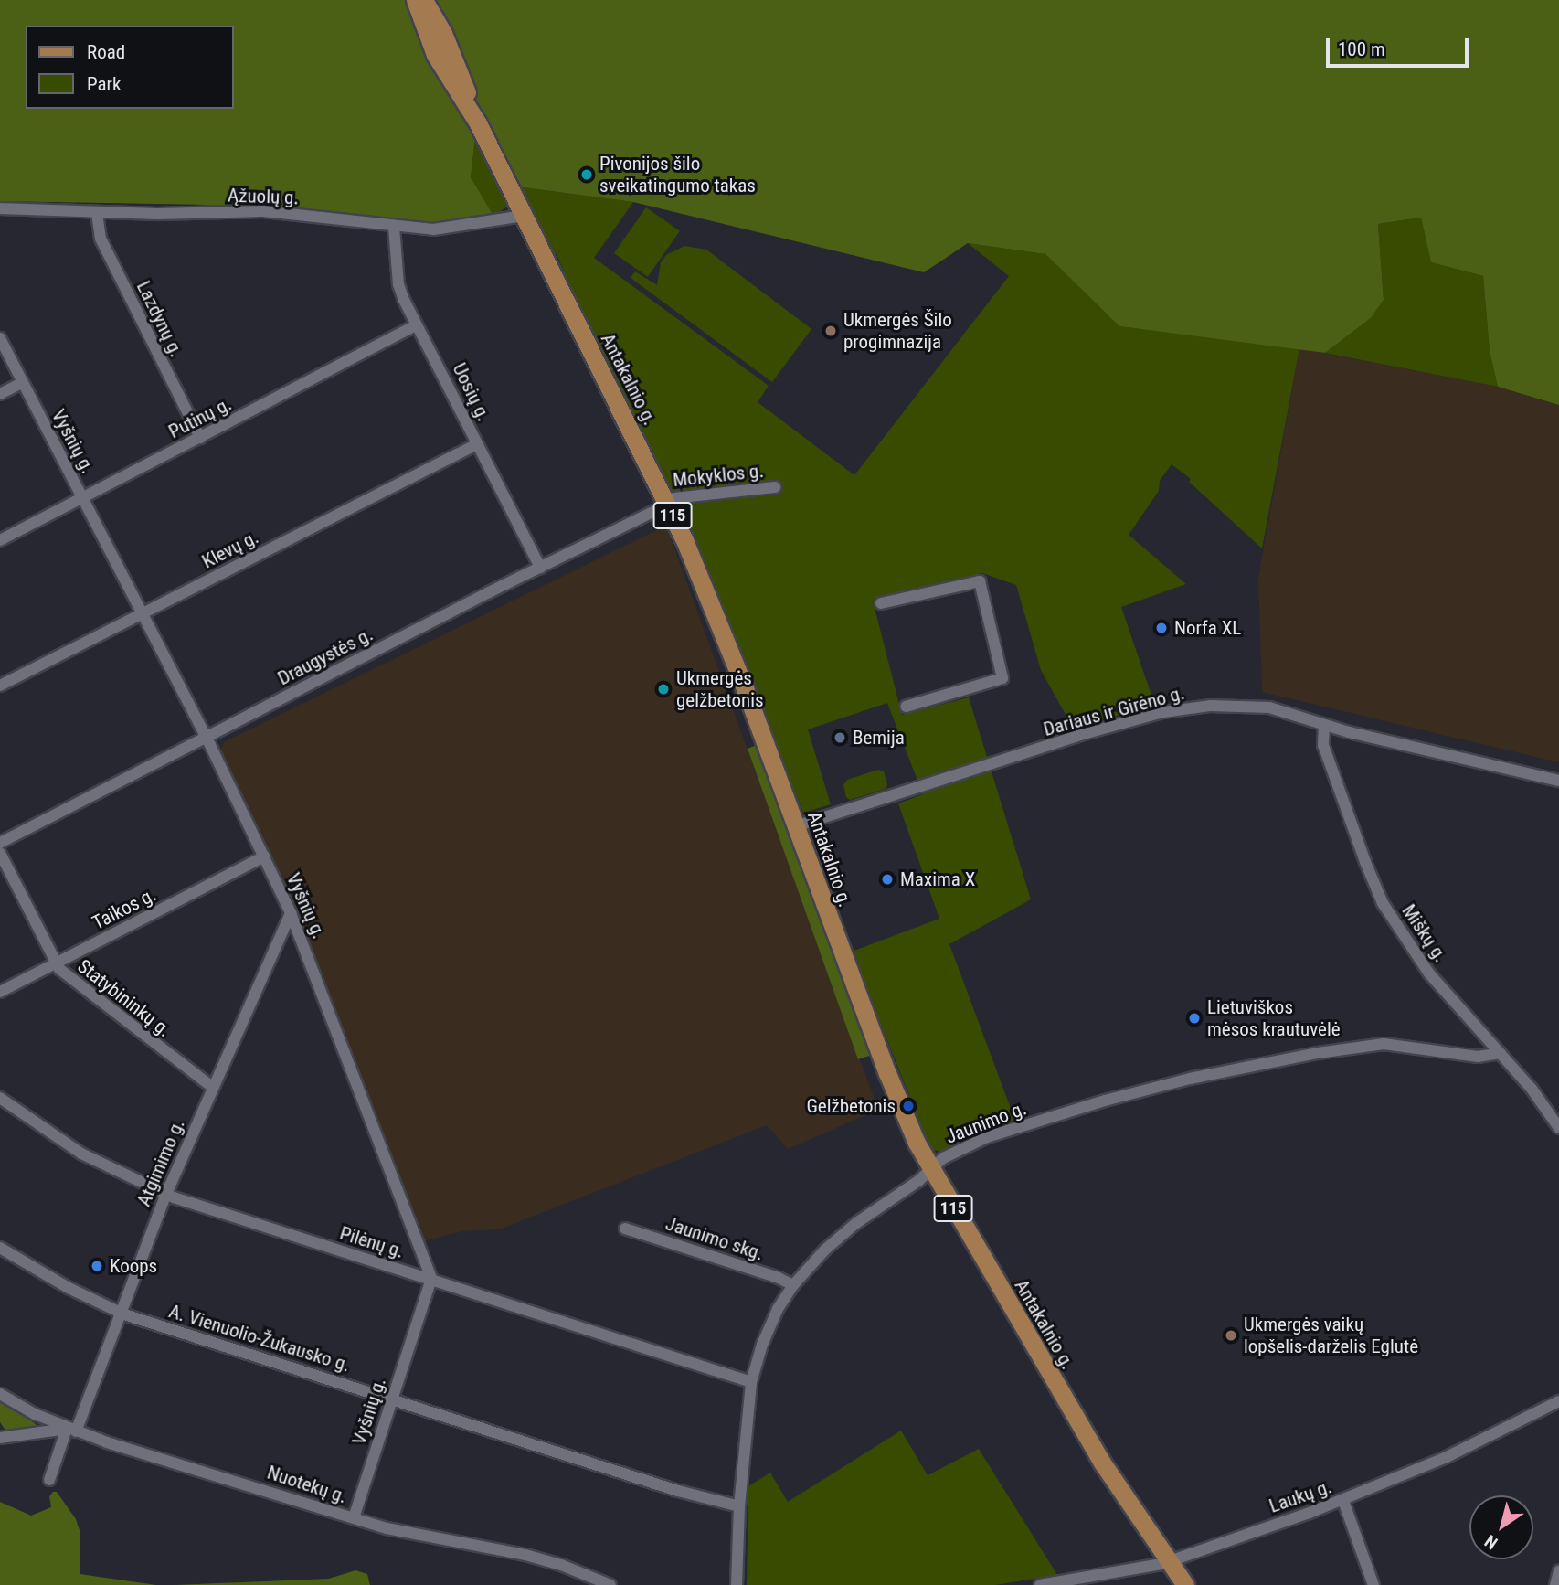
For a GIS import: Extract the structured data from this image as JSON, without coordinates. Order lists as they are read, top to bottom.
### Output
{
  "streets": {
    "main road": ["Antakalnio g.", "115"],
    "street": [
      "Ąžuolų g.",
      "Lazdynų g.",
      "Uosių g.",
      "Putinų g.",
      "Vyšnių g.",
      "Mokyklos g.",
      "Klevų g.",
      "Draugystės g.",
      "Dariaus ir Girėno g.",
      "Taikos g.",
      "Miškų g.",
      "Statybininkų g.",
      "Jaunimo g.",
      "Atgimimo g.",
      "Jaunimo skg.",
      "Pilėnų g.",
      "A. Vienuolio-Žukausko g.",
      "Nuotekų g.",
      "Laukų g."
    ]
  },
  "crossings": [
    ["Ąžuolų g.", "Lazdynų g."],
    ["Ąžuolų g.", "Antakalnio g."],
    ["Ąžuolų g.", "Uosių g."],
    ["Lazdynų g.", "Putinų g."],
    ["Antakalnio g.", "Mokyklos g."],
    ["Antakalnio g.", "Draugystės g."],
    ["Antakalnio g.", "Dariaus ir Girėno g."],
    ["Antakalnio g.", "Jaunimo g."],
    ["Antakalnio g.", "Laukų g."],
    ["Uosių g.", "Putinų g."],
    ["Uosių g.", "Klevų g."],
    ["Uosių g.", "Draugystės g."],
    ["Putinų g.", "Vyšnių g."],
    ["Vyšnių g.", "Klevų g."],
    ["Vyšnių g.", "Draugystės g."],
    ["Vyšnių g.", "Taikos g."],
    ["Vyšnių g.", "Atgimimo g."],
    ["Vyšnių g.", "Pilėnų g."],
    ["Vyšnių g.", "A. Vienuolio-Žukausko g."],
    ["Vyšnių g.", "Nuotekų g."],
    ["Mokyklos g.", "Draugystės g."],
    ["Dariaus ir Girėno g.", "Miškų g."],
    ["Taikos g.", "Statybininkų g."],
    ["Miškų g.", "Jaunimo g."],
    ["Statybininkų g.", "Atgimimo g."],
    ["Jaunimo g.", "Jaunimo skg."],
    ["Jaunimo g.", "Pilėnų g."],
    ["Jaunimo g.", "A. Vienuolio-Žukausko g."],
    ["Atgimimo g.", "Pilėnų g."],
    ["Atgimimo g.", "A. Vienuolio-Žukausko g."],
    ["Atgimimo g.", "Nuotekų g."]
  ],
  "places": [
    "Pivonijos šilo sveikatingumo takas",
    "Ukmergės Šilo progimnazija",
    "Norfa XL",
    "Ukmergės gelžbetonis",
    "Bemija",
    "Maxima X",
    "Lietuviškos mėsos krautuvėlė",
    "Gelžbetonis",
    "Koops",
    "Ukmergės vaikų lopšelis-darželis Eglutė"
  ],
  "legend": ["Road", "Park"],
  "scale_bar": "100 m",
  "north": "bottom left"
}
